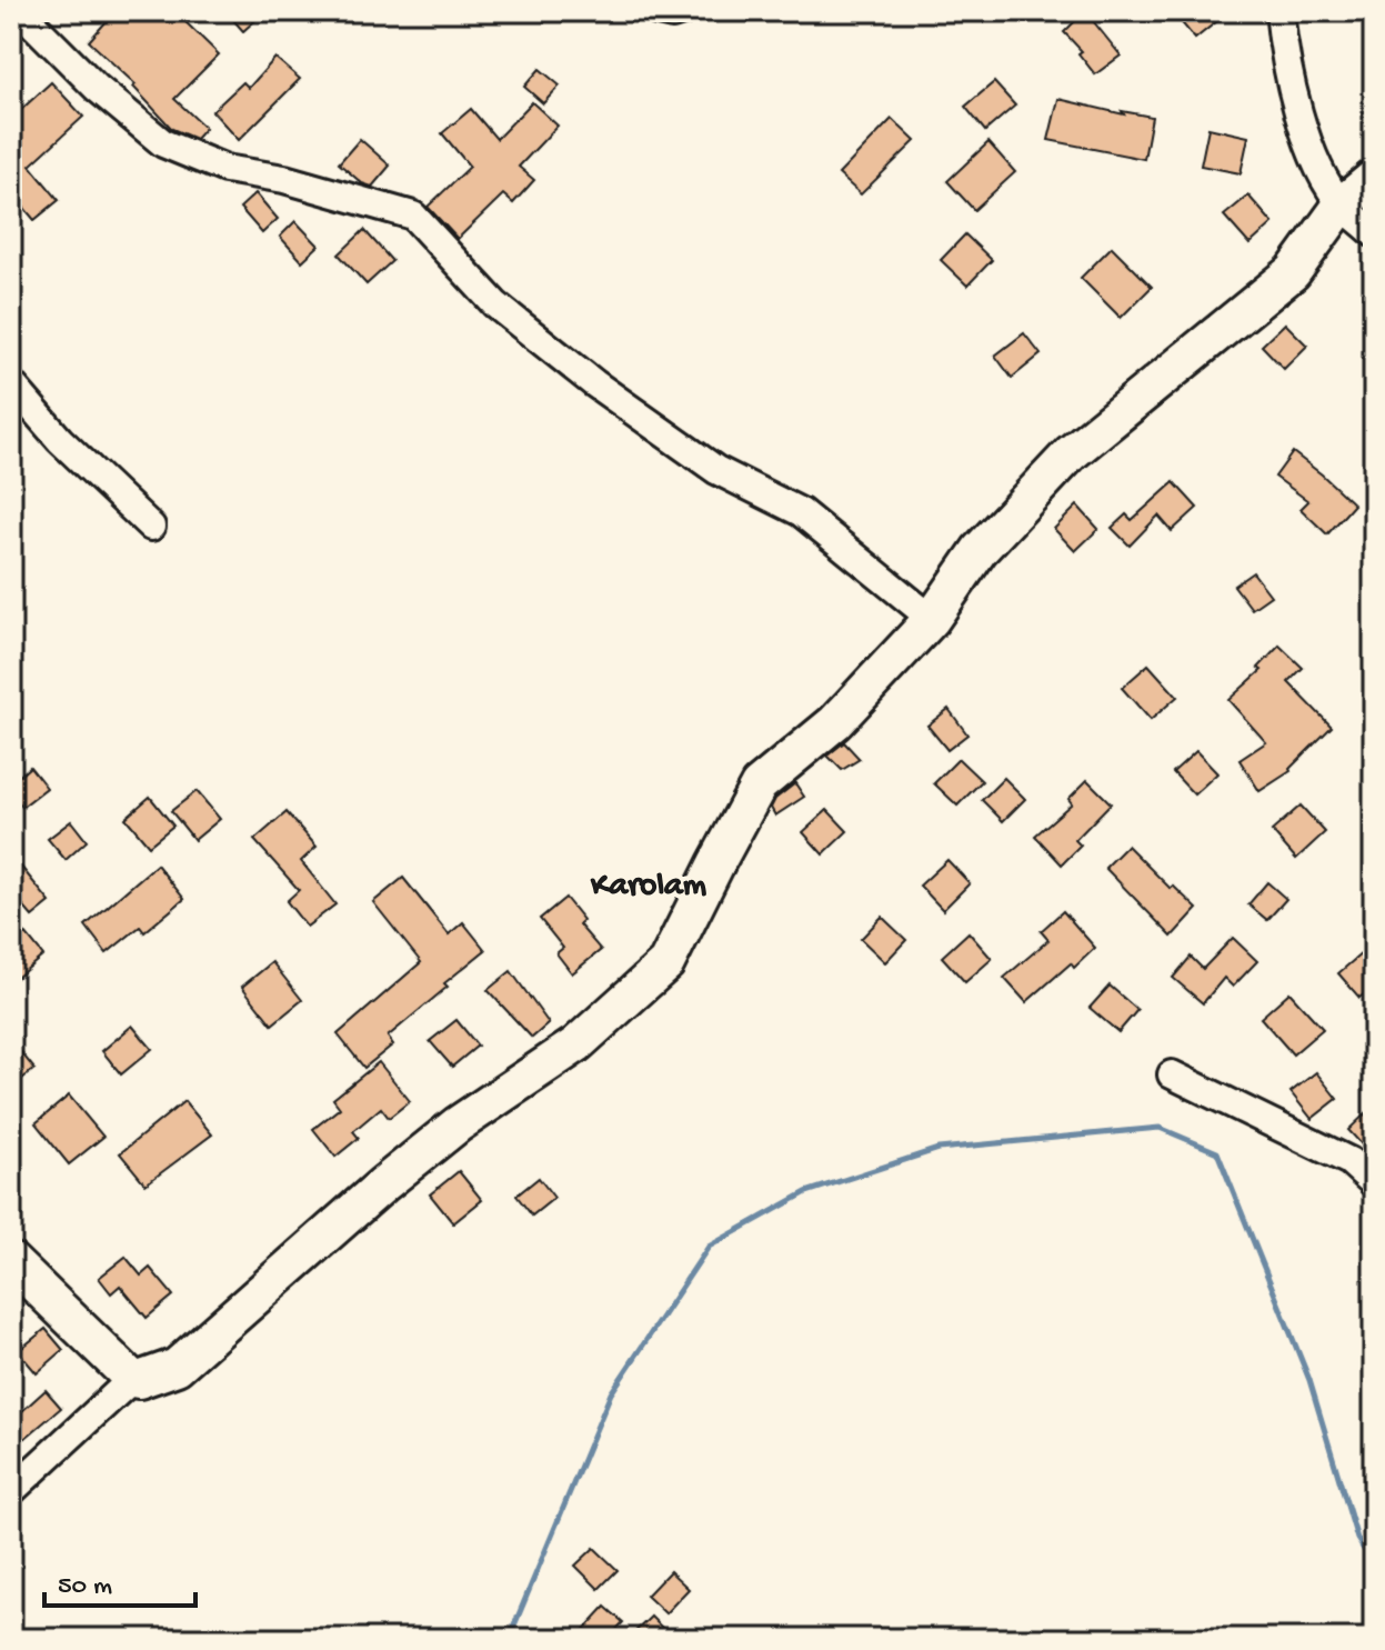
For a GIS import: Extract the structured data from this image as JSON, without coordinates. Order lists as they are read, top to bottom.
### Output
{
  "districts": ["Karolam"],
  "scale_bar": "50 m"
}
